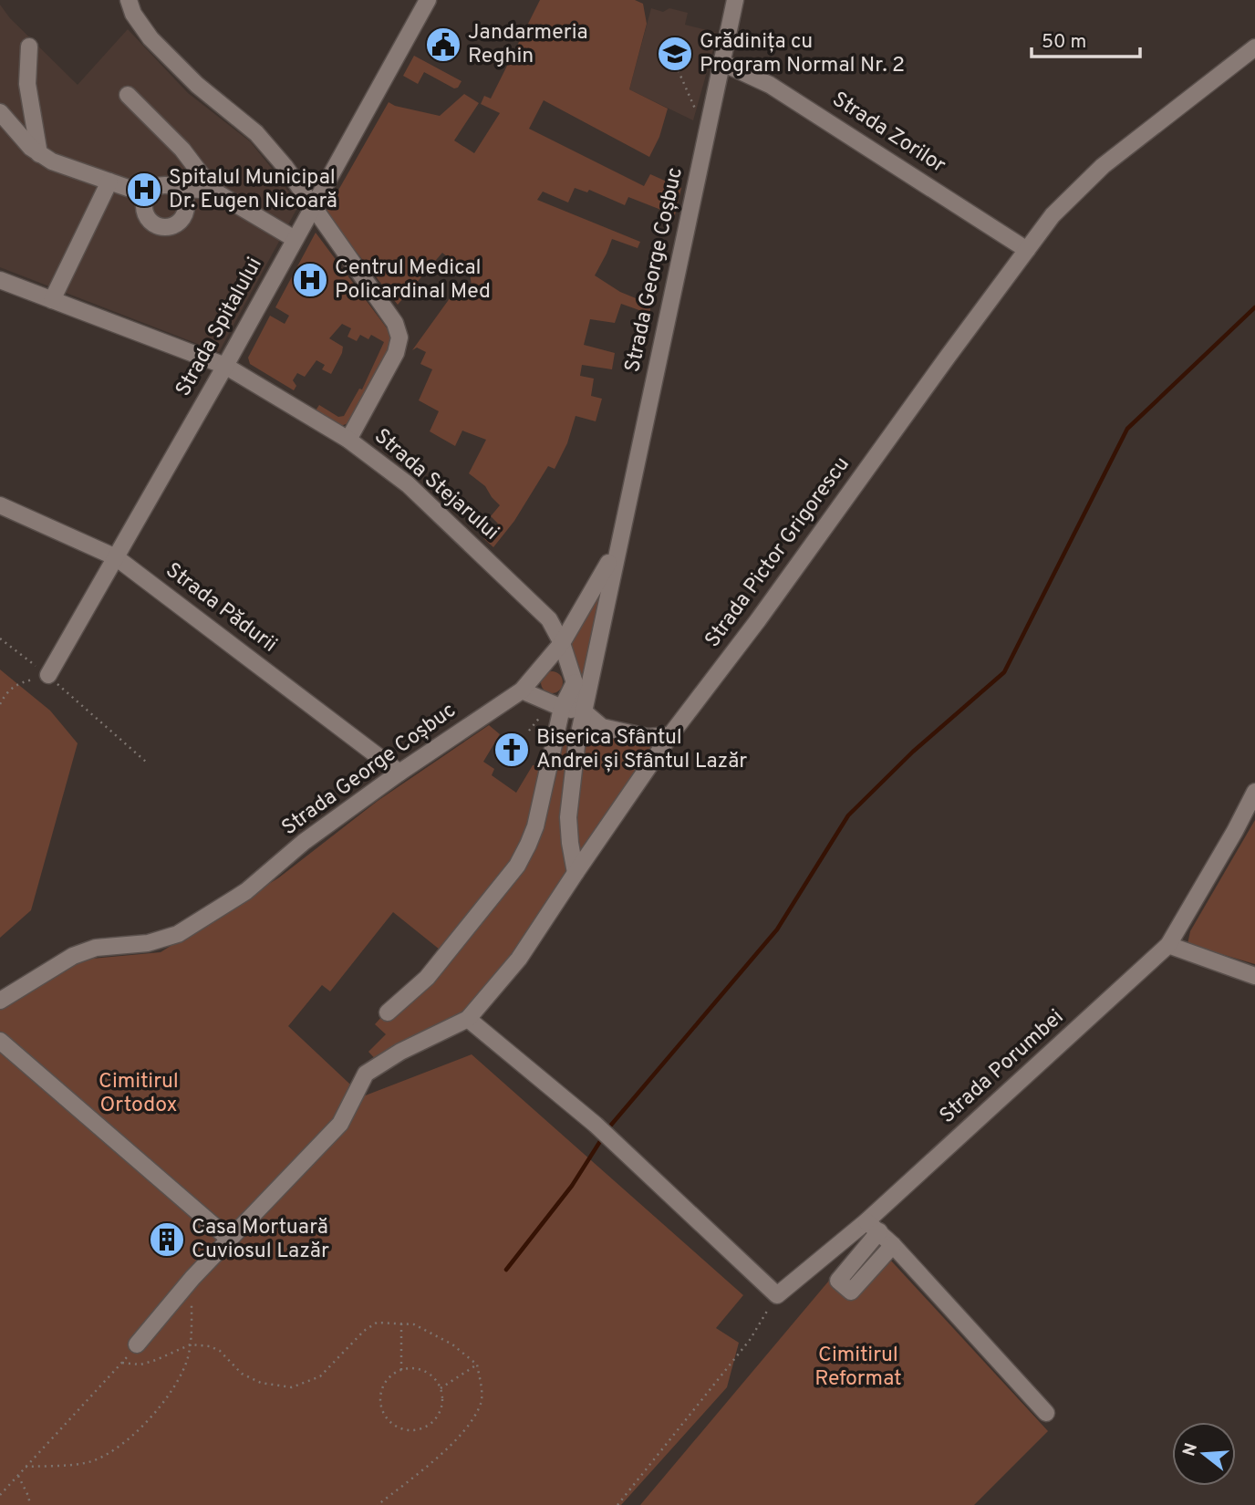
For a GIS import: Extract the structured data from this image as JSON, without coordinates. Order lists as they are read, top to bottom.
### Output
{
  "streets": {
    "street": [
      "Strada Zorilor",
      "Strada George Coșbuc",
      "Strada Spitalului",
      "Strada Stejarului",
      "Strada Pictor Grigorescu",
      "Strada Pădurii",
      "Strada Porumbei"
    ]
  },
  "crossings": [
    ["Strada Zorilor", "Strada George Coșbuc"],
    ["Strada Zorilor", "Strada Pictor Grigorescu"],
    ["Strada George Coșbuc", "Strada Stejarului"],
    ["Strada George Coșbuc", "Strada Pictor Grigorescu"],
    ["Strada George Coșbuc", "Strada Pădurii"],
    ["Strada Spitalului", "Strada Stejarului"],
    ["Strada Spitalului", "Strada Pădurii"]
  ],
  "parks": ["Cimitirul Ortodox", "Cimitirul Reformat"],
  "places": {
    "public building": ["Jandarmeria Reghin"],
    "school or university": ["Grădinița cu Program Normal Nr. 2"],
    "hospital": ["Spitalul Municipal Dr. Eugen Nicoară", "Centrul Medical Policardinal Med"],
    "church": ["Biserica Sfântul Andrei și Sfântul Lazăr"],
    "building": ["Casa Mortuară Cuviosul Lazăr"]
  },
  "scale_bar": "50 m",
  "north": "left"
}
